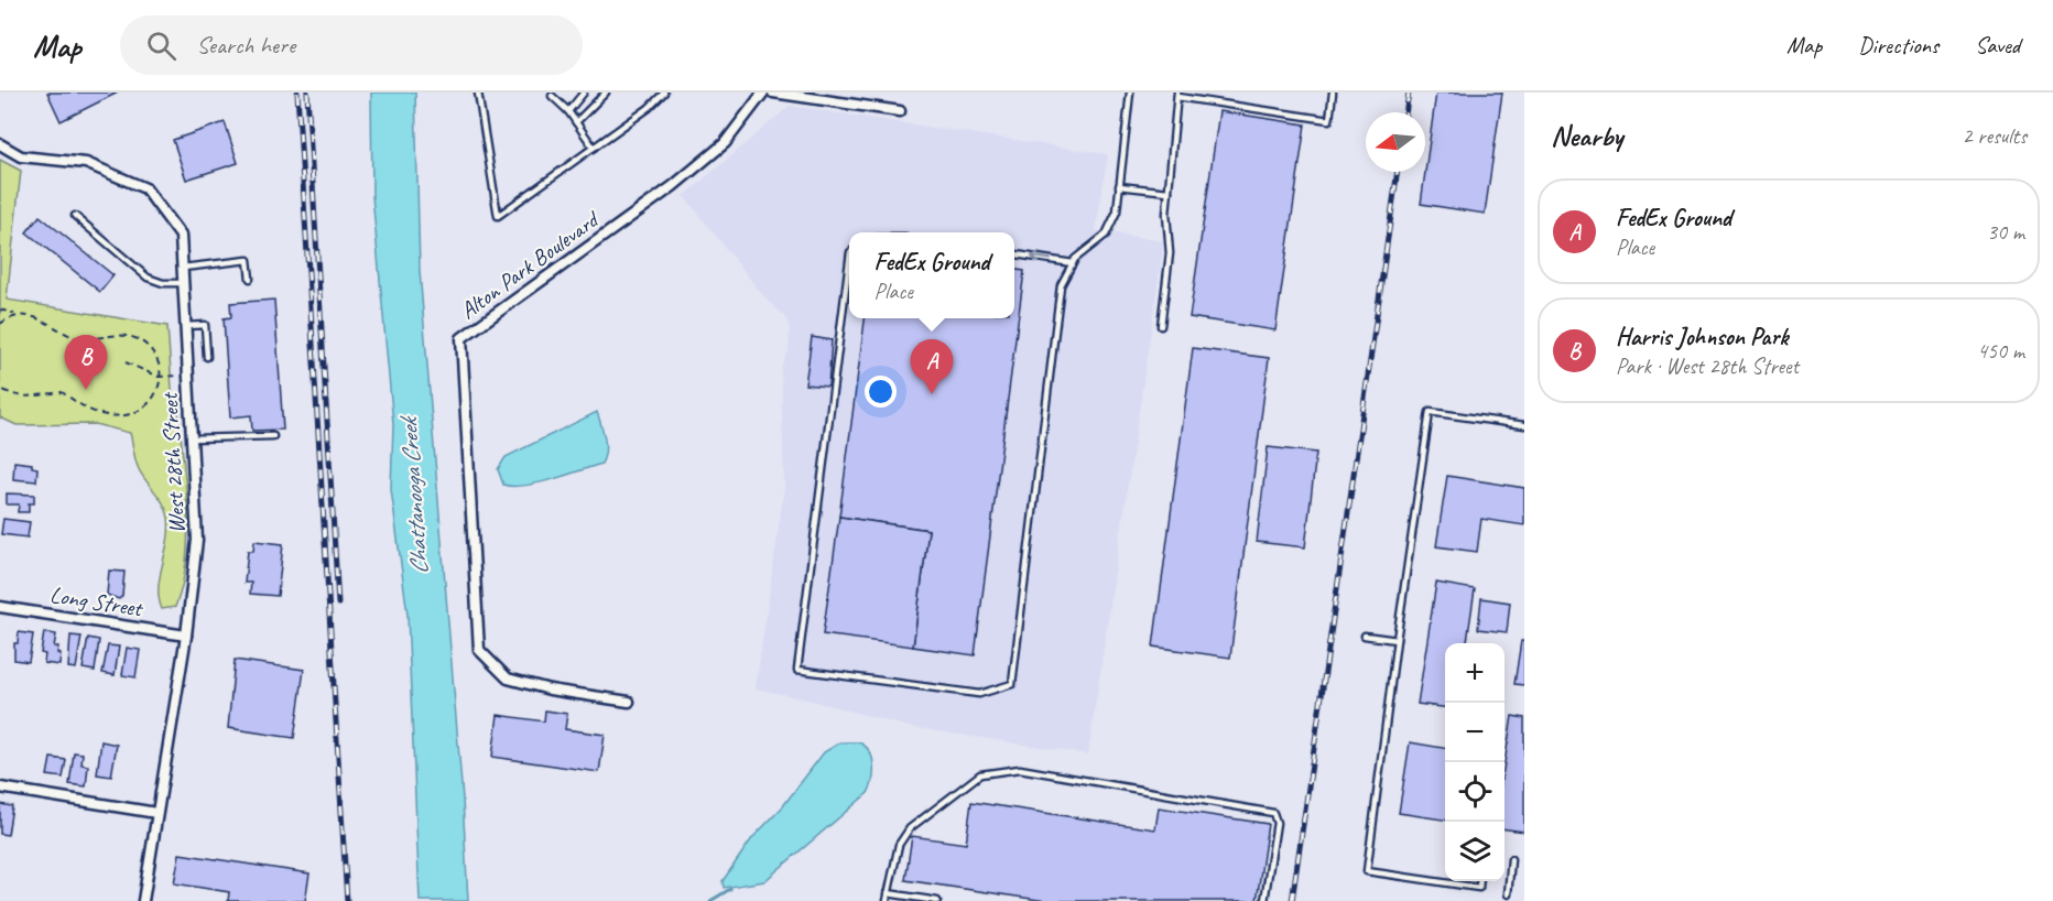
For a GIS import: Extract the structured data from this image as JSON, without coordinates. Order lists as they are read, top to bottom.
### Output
{
  "streets": {
    "street": ["Alton Park Boulevard", "West 28th Street", "Long Street"]
  },
  "crossings": [
    ["West 28th Street", "Long Street"]
  ],
  "water": ["Chattanooga Creek"],
  "north": "left",
  "page": {
    "header": "Map",
    "search": "Search here",
    "nav": ["Map", "Directions", "Saved"],
    "heading": ["Nearby", "2 results"],
    "list": [
      {
        "mark": "A",
        "name": "FedEx Ground",
        "note": "Place",
        "value": "30 m"
      },
      {
        "mark": "B",
        "name": "Harris Johnson Park",
        "note": "Park · West 28th Street",
        "value": "450 m"
      }
    ],
    "popup": ["FedEx Ground", "Place"],
    "pins": ["B", "A"],
    "map_buttons": ["+", "−"]
  }
}
